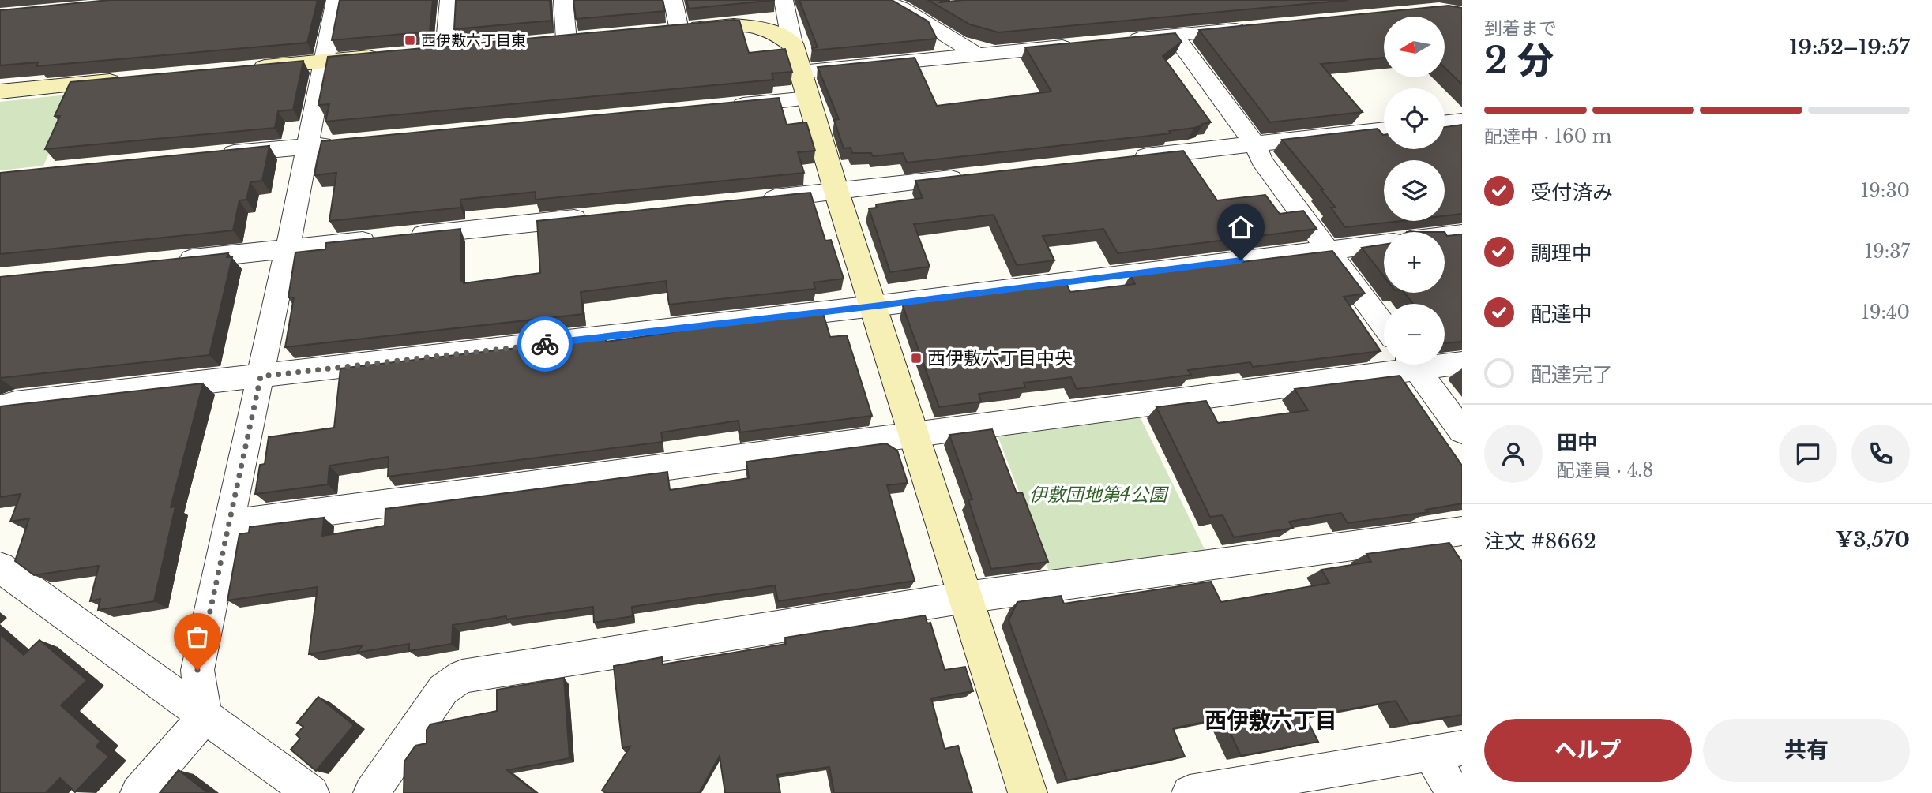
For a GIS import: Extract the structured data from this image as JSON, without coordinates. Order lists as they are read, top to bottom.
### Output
{
  "districts": ["西伊敷六丁目"],
  "parks": ["伊敷団地第4公園"],
  "places": {
    "transit": ["西伊敷六丁目東", "西伊敷六丁目中央"]
  },
  "north": "left",
  "page": {
    "heading": ["2 分", "到着まで", "19:52–19:57"],
    "panel": [
      "田中",
      "配達員 · 4.8",
      "注文 #8662",
      "¥3,570"
    ],
    "map_buttons": ["+", "−"],
    "bar": "配達中 · 160 m",
    "list": [
      ["受付済み", "19:30"],
      ["調理中", "19:37"],
      ["配達中", "19:40"],
      "配達完了"
    ],
    "buttons": ["ヘルプ", "共有"]
  }
}
